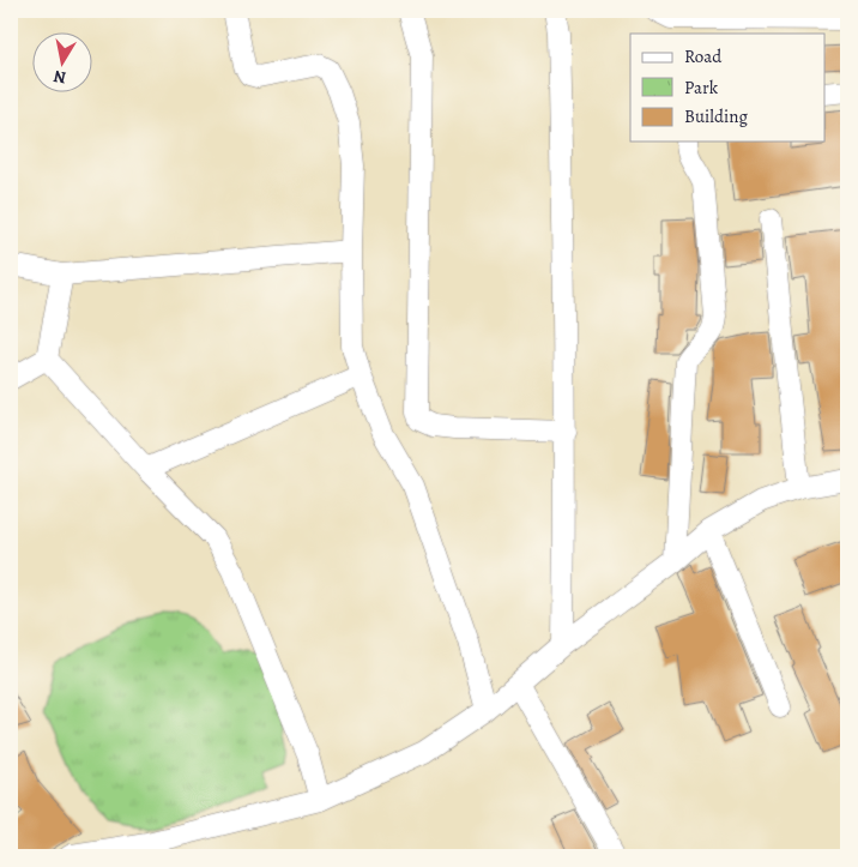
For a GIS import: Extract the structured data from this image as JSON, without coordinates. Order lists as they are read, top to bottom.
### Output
{
  "legend": ["Road", "Park", "Building"],
  "north": "bottom"
}
